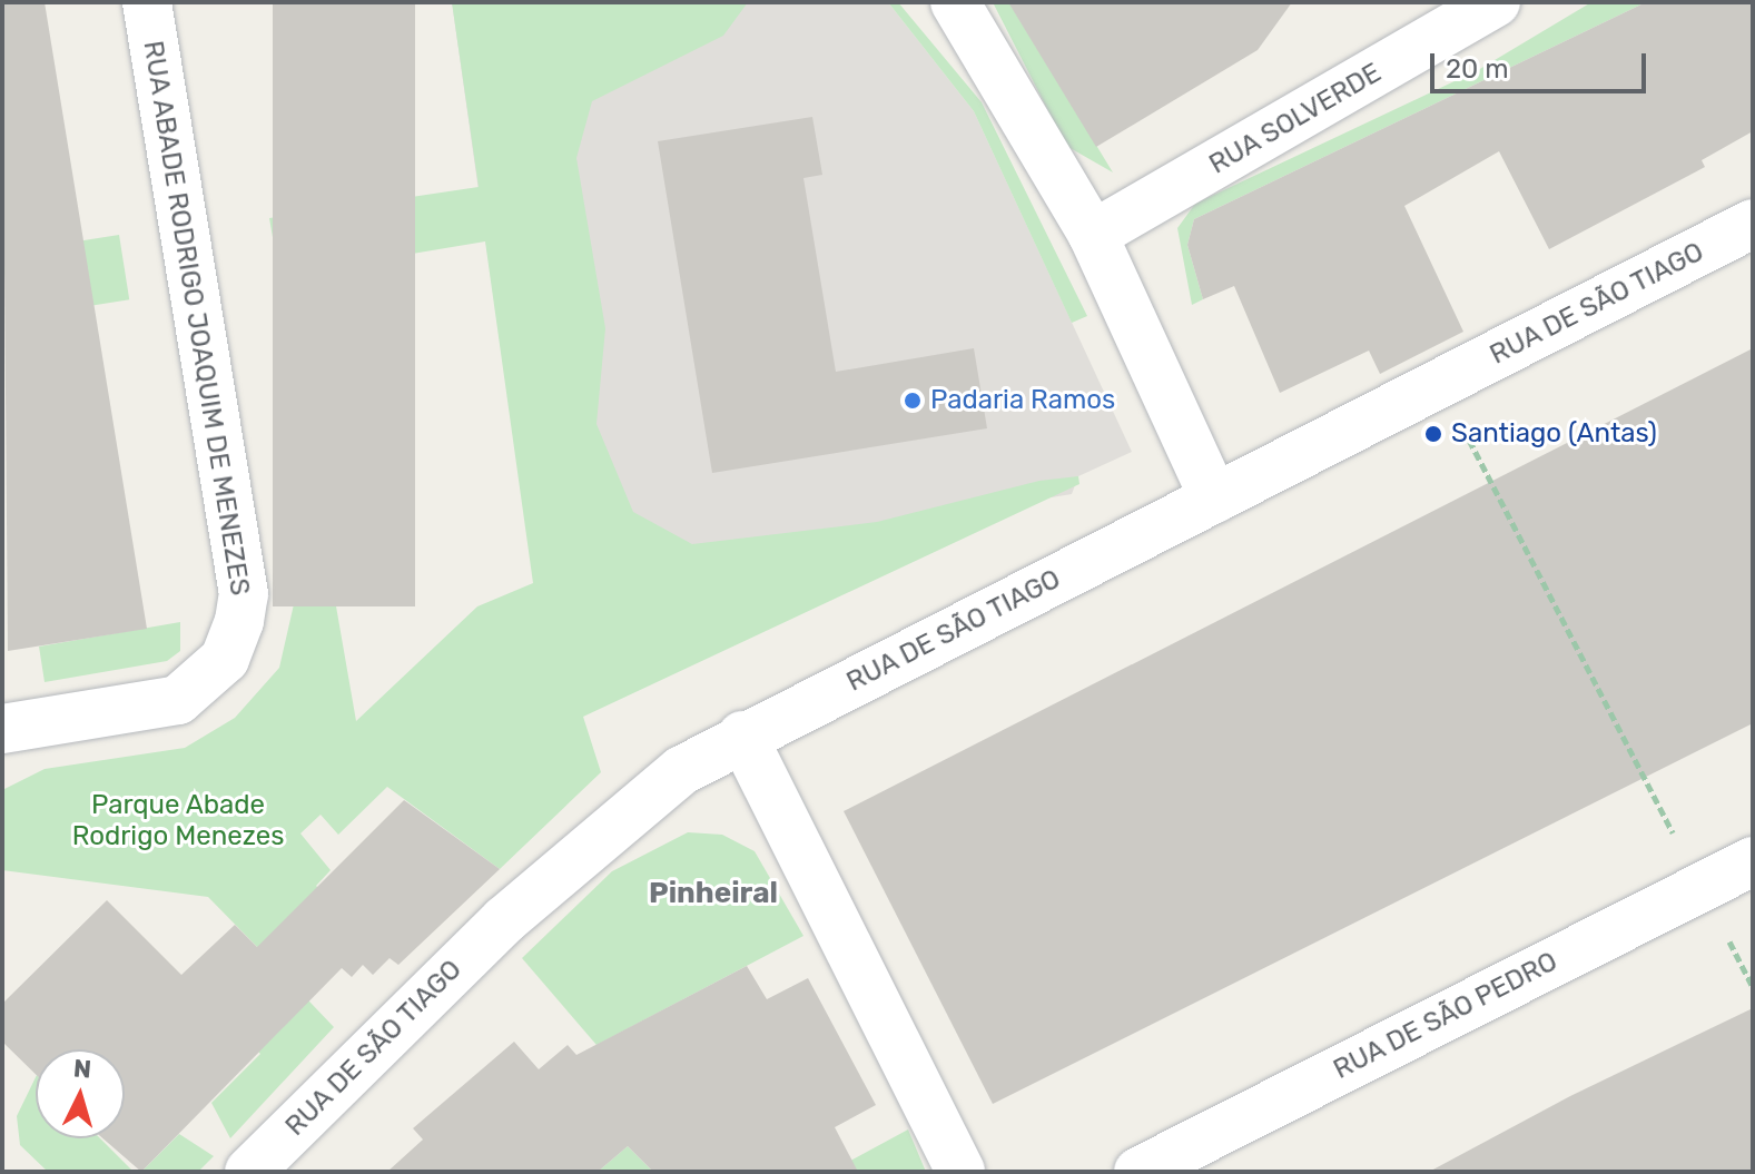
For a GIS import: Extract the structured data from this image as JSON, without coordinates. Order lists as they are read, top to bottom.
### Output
{
  "streets": {
    "street": [
      "RUA SOLVERDE",
      "RUA DE SÃO TIAGO",
      "RUA ABADE RODRIGO JOAQUIM DE MENEZES",
      "RUA DE SÃO PEDRO"
    ]
  },
  "districts": ["Pinheiral"],
  "parks": ["Parque Abade Rodrigo Menezes"],
  "places": ["Padaria Ramos", "Santiago (Antas)"],
  "scale_bar": "20 m",
  "north": "top"
}
